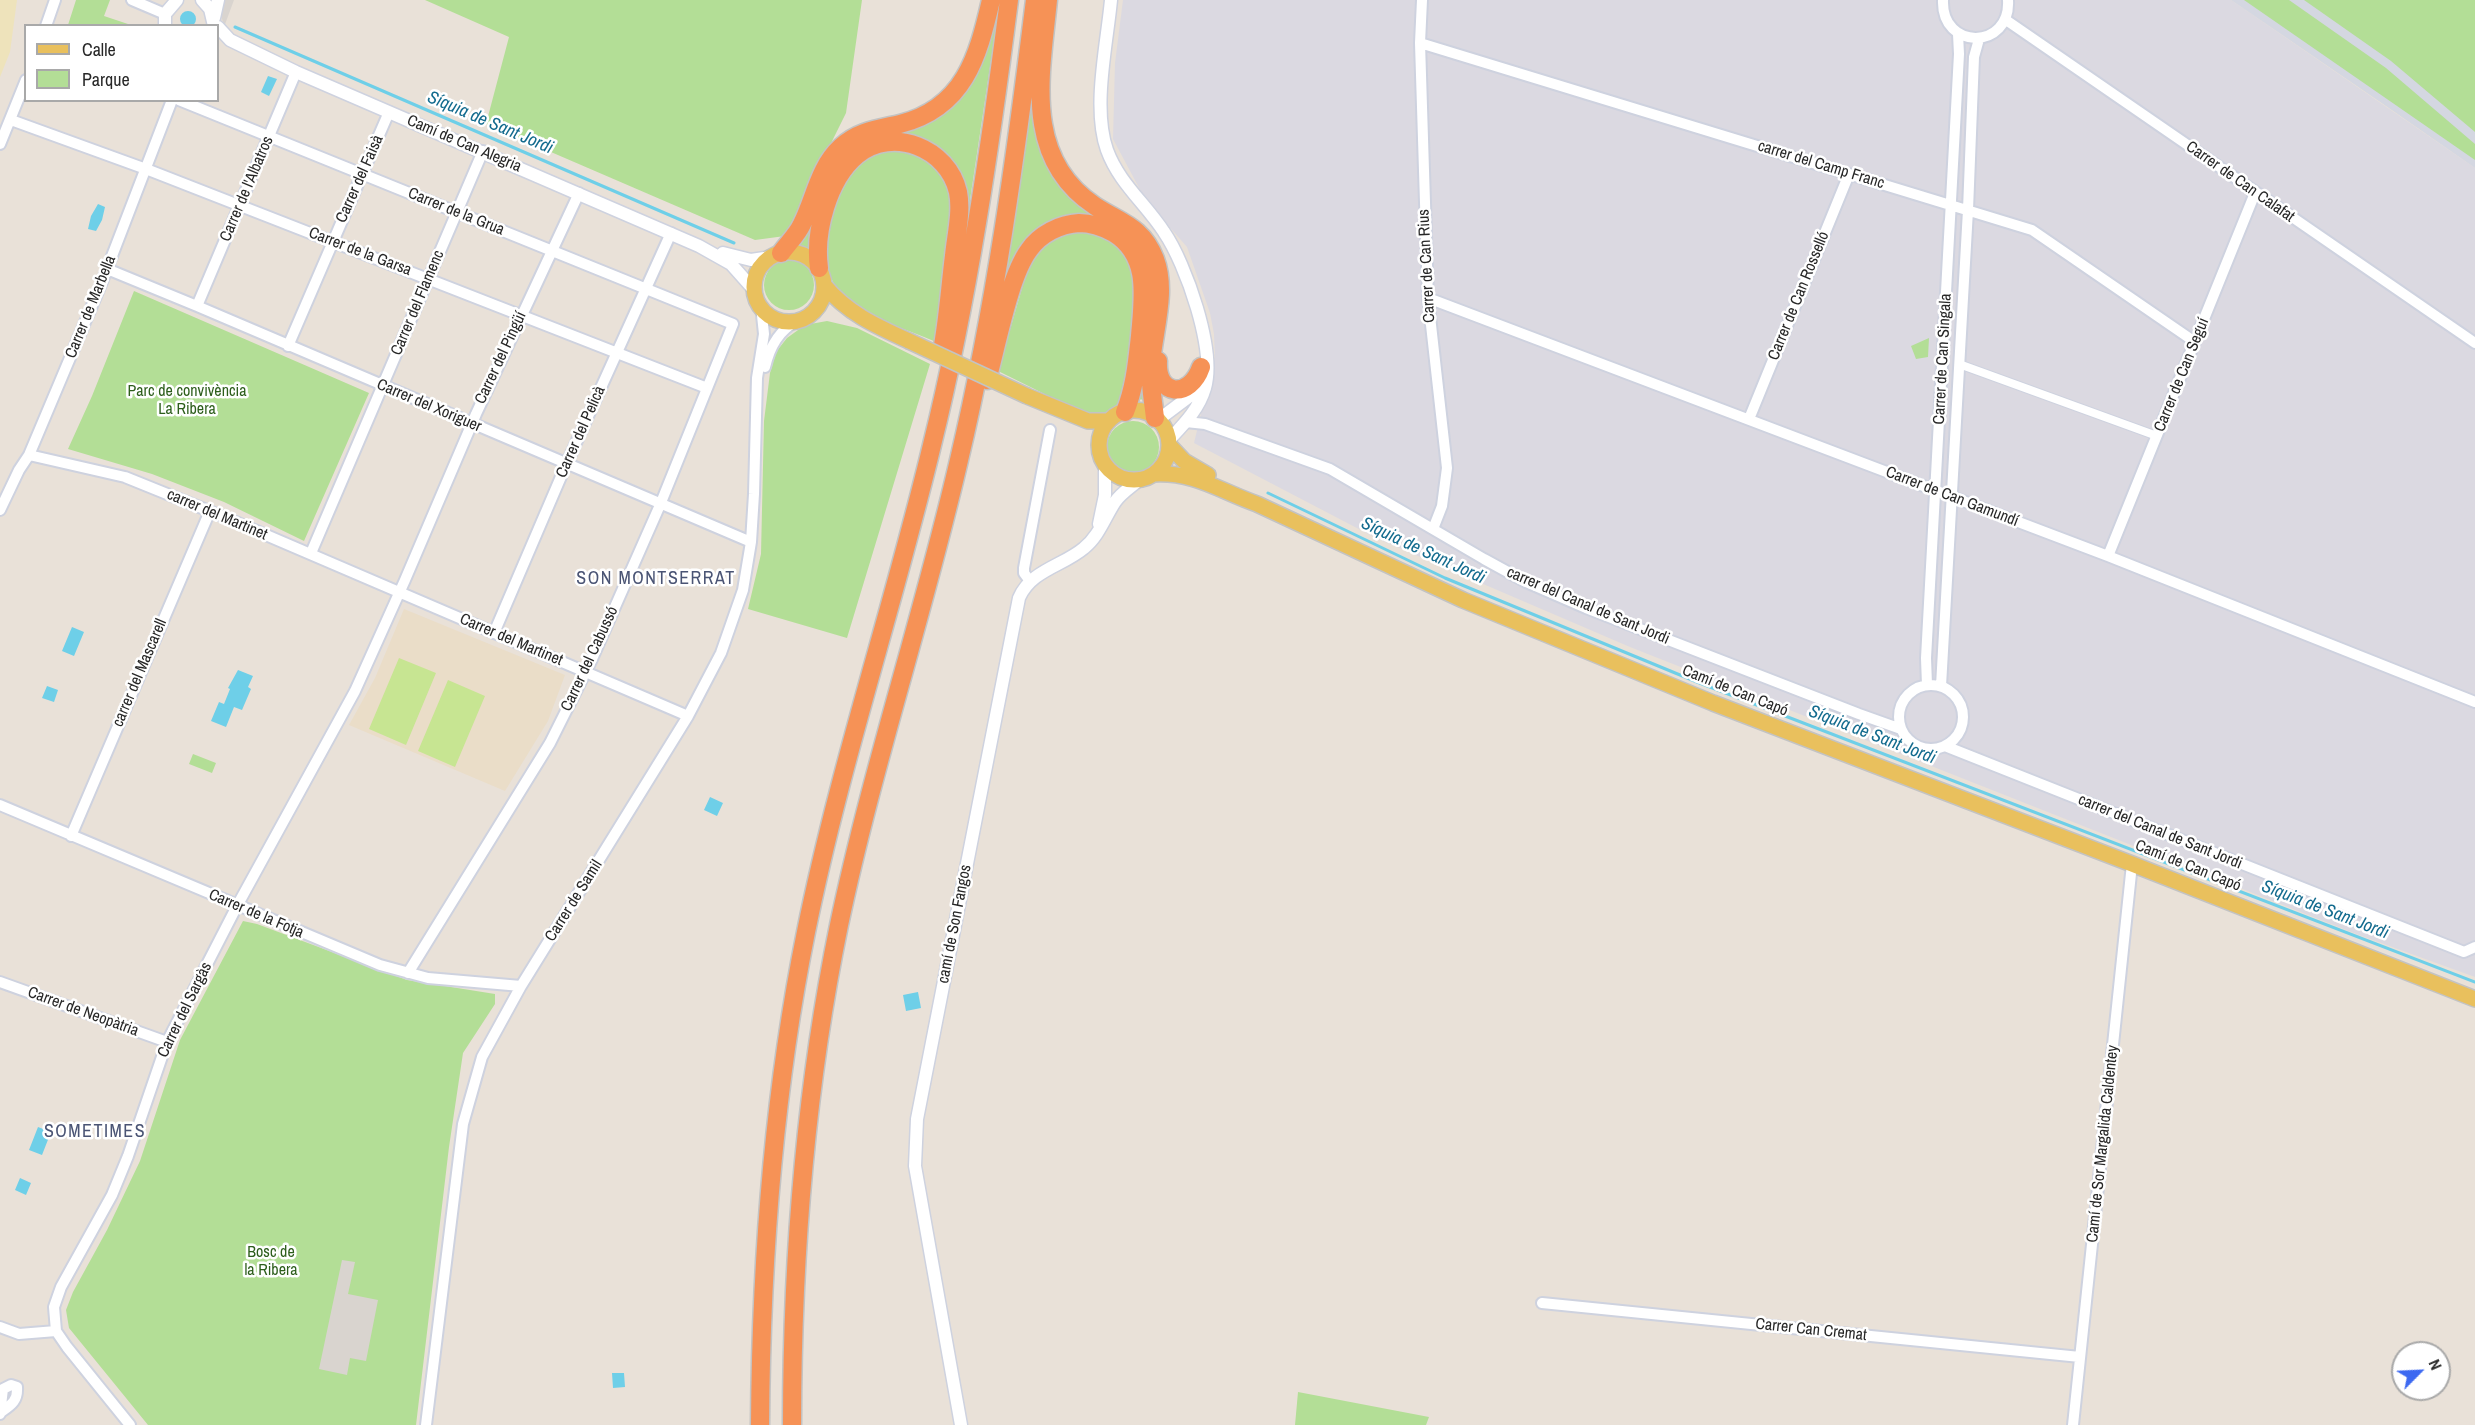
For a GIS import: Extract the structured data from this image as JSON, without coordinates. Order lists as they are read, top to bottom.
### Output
{
  "streets": {
    "main road": ["Camí de Can Capó"],
    "street": [
      "Camí de Can Alegria",
      "carrer del Camp Franc",
      "Carrer del Faisà",
      "Carrer de Can Calafat",
      "Carrer de l'Albatros",
      "Carrer de la Grua",
      "Carrer de la Garsa",
      "Carrer de Can Rius",
      "Carrer de Can Rosselló",
      "Carrer del Flamenc",
      "Carrer de Marbella",
      "Carrer del Pingüí",
      "Carrer de Can Singala",
      "Carrer de Can Seguí",
      "Carrer del Xoriguer",
      "Carrer del Pelicà",
      "Carrer de Can Gamundí",
      "carrer del Martinet",
      "carrer del Canal de Sant Jordi",
      "Carrer del Martinet",
      "Carrer del Cabussó",
      "carrer del Mascarell",
      "Carrer de Samil",
      "Carrer de la Fotja",
      "camí de Son Fangos",
      "Carrer del Sargàs",
      "Carrer de Neopàtria",
      "Camí de Sor Margalida Caldentey",
      "Carrer Can Cremat"
    ]
  },
  "crossings": [
    ["Camí de Can Alegria", "Carrer del Faisà"],
    ["Camí de Can Alegria", "Carrer de l'Albatros"],
    ["Camí de Can Alegria", "Carrer del Flamenc"],
    ["Camí de Can Alegria", "Carrer del Pingüí"],
    ["Camí de Can Alegria", "Carrer del Pelicà"],
    ["Camí de Can Alegria", "Carrer de Samil"],
    ["carrer del Camp Franc", "Carrer de Can Rius"],
    ["carrer del Camp Franc", "Carrer de Can Rosselló"],
    ["carrer del Camp Franc", "Carrer de Can Singala"],
    ["carrer del Camp Franc", "Carrer de Can Seguí"],
    ["Carrer del Faisà", "Carrer de la Grua"],
    ["Carrer del Faisà", "Carrer de la Garsa"],
    ["Carrer del Faisà", "Carrer del Xoriguer"],
    ["Carrer de Can Calafat", "Carrer de Can Seguí"],
    ["Carrer de l'Albatros", "Carrer de la Grua"],
    ["Carrer de l'Albatros", "Carrer de la Garsa"],
    ["Carrer de l'Albatros", "Carrer del Xoriguer"],
    ["Carrer de la Grua", "Carrer del Flamenc"],
    ["Carrer de la Grua", "Carrer del Pingüí"],
    ["Carrer de la Grua", "Carrer del Pelicà"],
    ["Carrer de la Grua", "Carrer del Cabussó"],
    ["Carrer de la Garsa", "Carrer del Flamenc"],
    ["Carrer de la Garsa", "Carrer de Marbella"],
    ["Carrer de la Garsa", "Carrer del Pingüí"],
    ["Carrer de la Garsa", "Carrer del Pelicà"],
    ["Carrer de la Garsa", "Carrer del Cabussó"],
    ["Carrer de Can Rius", "Carrer de Can Gamundí"],
    ["Carrer de Can Rius", "carrer del Canal de Sant Jordi"],
    ["Carrer de Can Rosselló", "Carrer de Can Gamundí"],
    ["Carrer del Flamenc", "Carrer del Xoriguer"],
    ["Carrer del Flamenc", "carrer del Martinet"],
    ["Carrer de Marbella", "Carrer del Xoriguer"],
    ["Carrer de Marbella", "carrer del Martinet"],
    ["Carrer del Pingüí", "Carrer del Xoriguer"],
    ["Carrer del Pingüí", "carrer del Martinet"],
    ["Carrer del Pingüí", "Carrer del Martinet"],
    ["Carrer del Pingüí", "Carrer del Sargàs"],
    ["Carrer de Can Singala", "Carrer de Can Gamundí"],
    ["Carrer de Can Singala", "carrer del Canal de Sant Jordi"],
    ["Carrer de Can Seguí", "Carrer de Can Gamundí"],
    ["Carrer del Xoriguer", "Carrer del Pelicà"],
    ["Carrer del Xoriguer", "Carrer del Cabussó"],
    ["Carrer del Xoriguer", "Carrer de Samil"],
    ["Carrer del Pelicà", "Carrer del Martinet"],
    ["carrer del Martinet", "Carrer del Martinet"],
    ["carrer del Martinet", "carrer del Mascarell"],
    ["carrer del Martinet", "Carrer del Sargàs"],
    ["Carrer del Martinet", "Carrer del Cabussó"],
    ["Carrer del Martinet", "Carrer de Samil"],
    ["Carrer del Martinet", "Carrer del Sargàs"],
    ["Carrer del Cabussó", "Carrer de la Fotja"],
    ["carrer del Mascarell", "Carrer de la Fotja"],
    ["Camí de Can Capó", "Camí de Sor Margalida Caldentey"],
    ["Carrer de Samil", "Carrer de la Fotja"],
    ["Carrer de la Fotja", "Carrer del Sargàs"],
    ["Carrer del Sargàs", "Carrer de Neopàtria"],
    ["Camí de Sor Margalida Caldentey", "Carrer Can Cremat"]
  ],
  "districts": ["SON MONTSERRAT", "SOMETIMES"],
  "water": ["Síquia de Sant Jordi"],
  "parks": ["Parc de convivència La Ribera", "Bosc de la Ribera"],
  "legend": ["Calle", "Parque"],
  "north": "top right"
}
